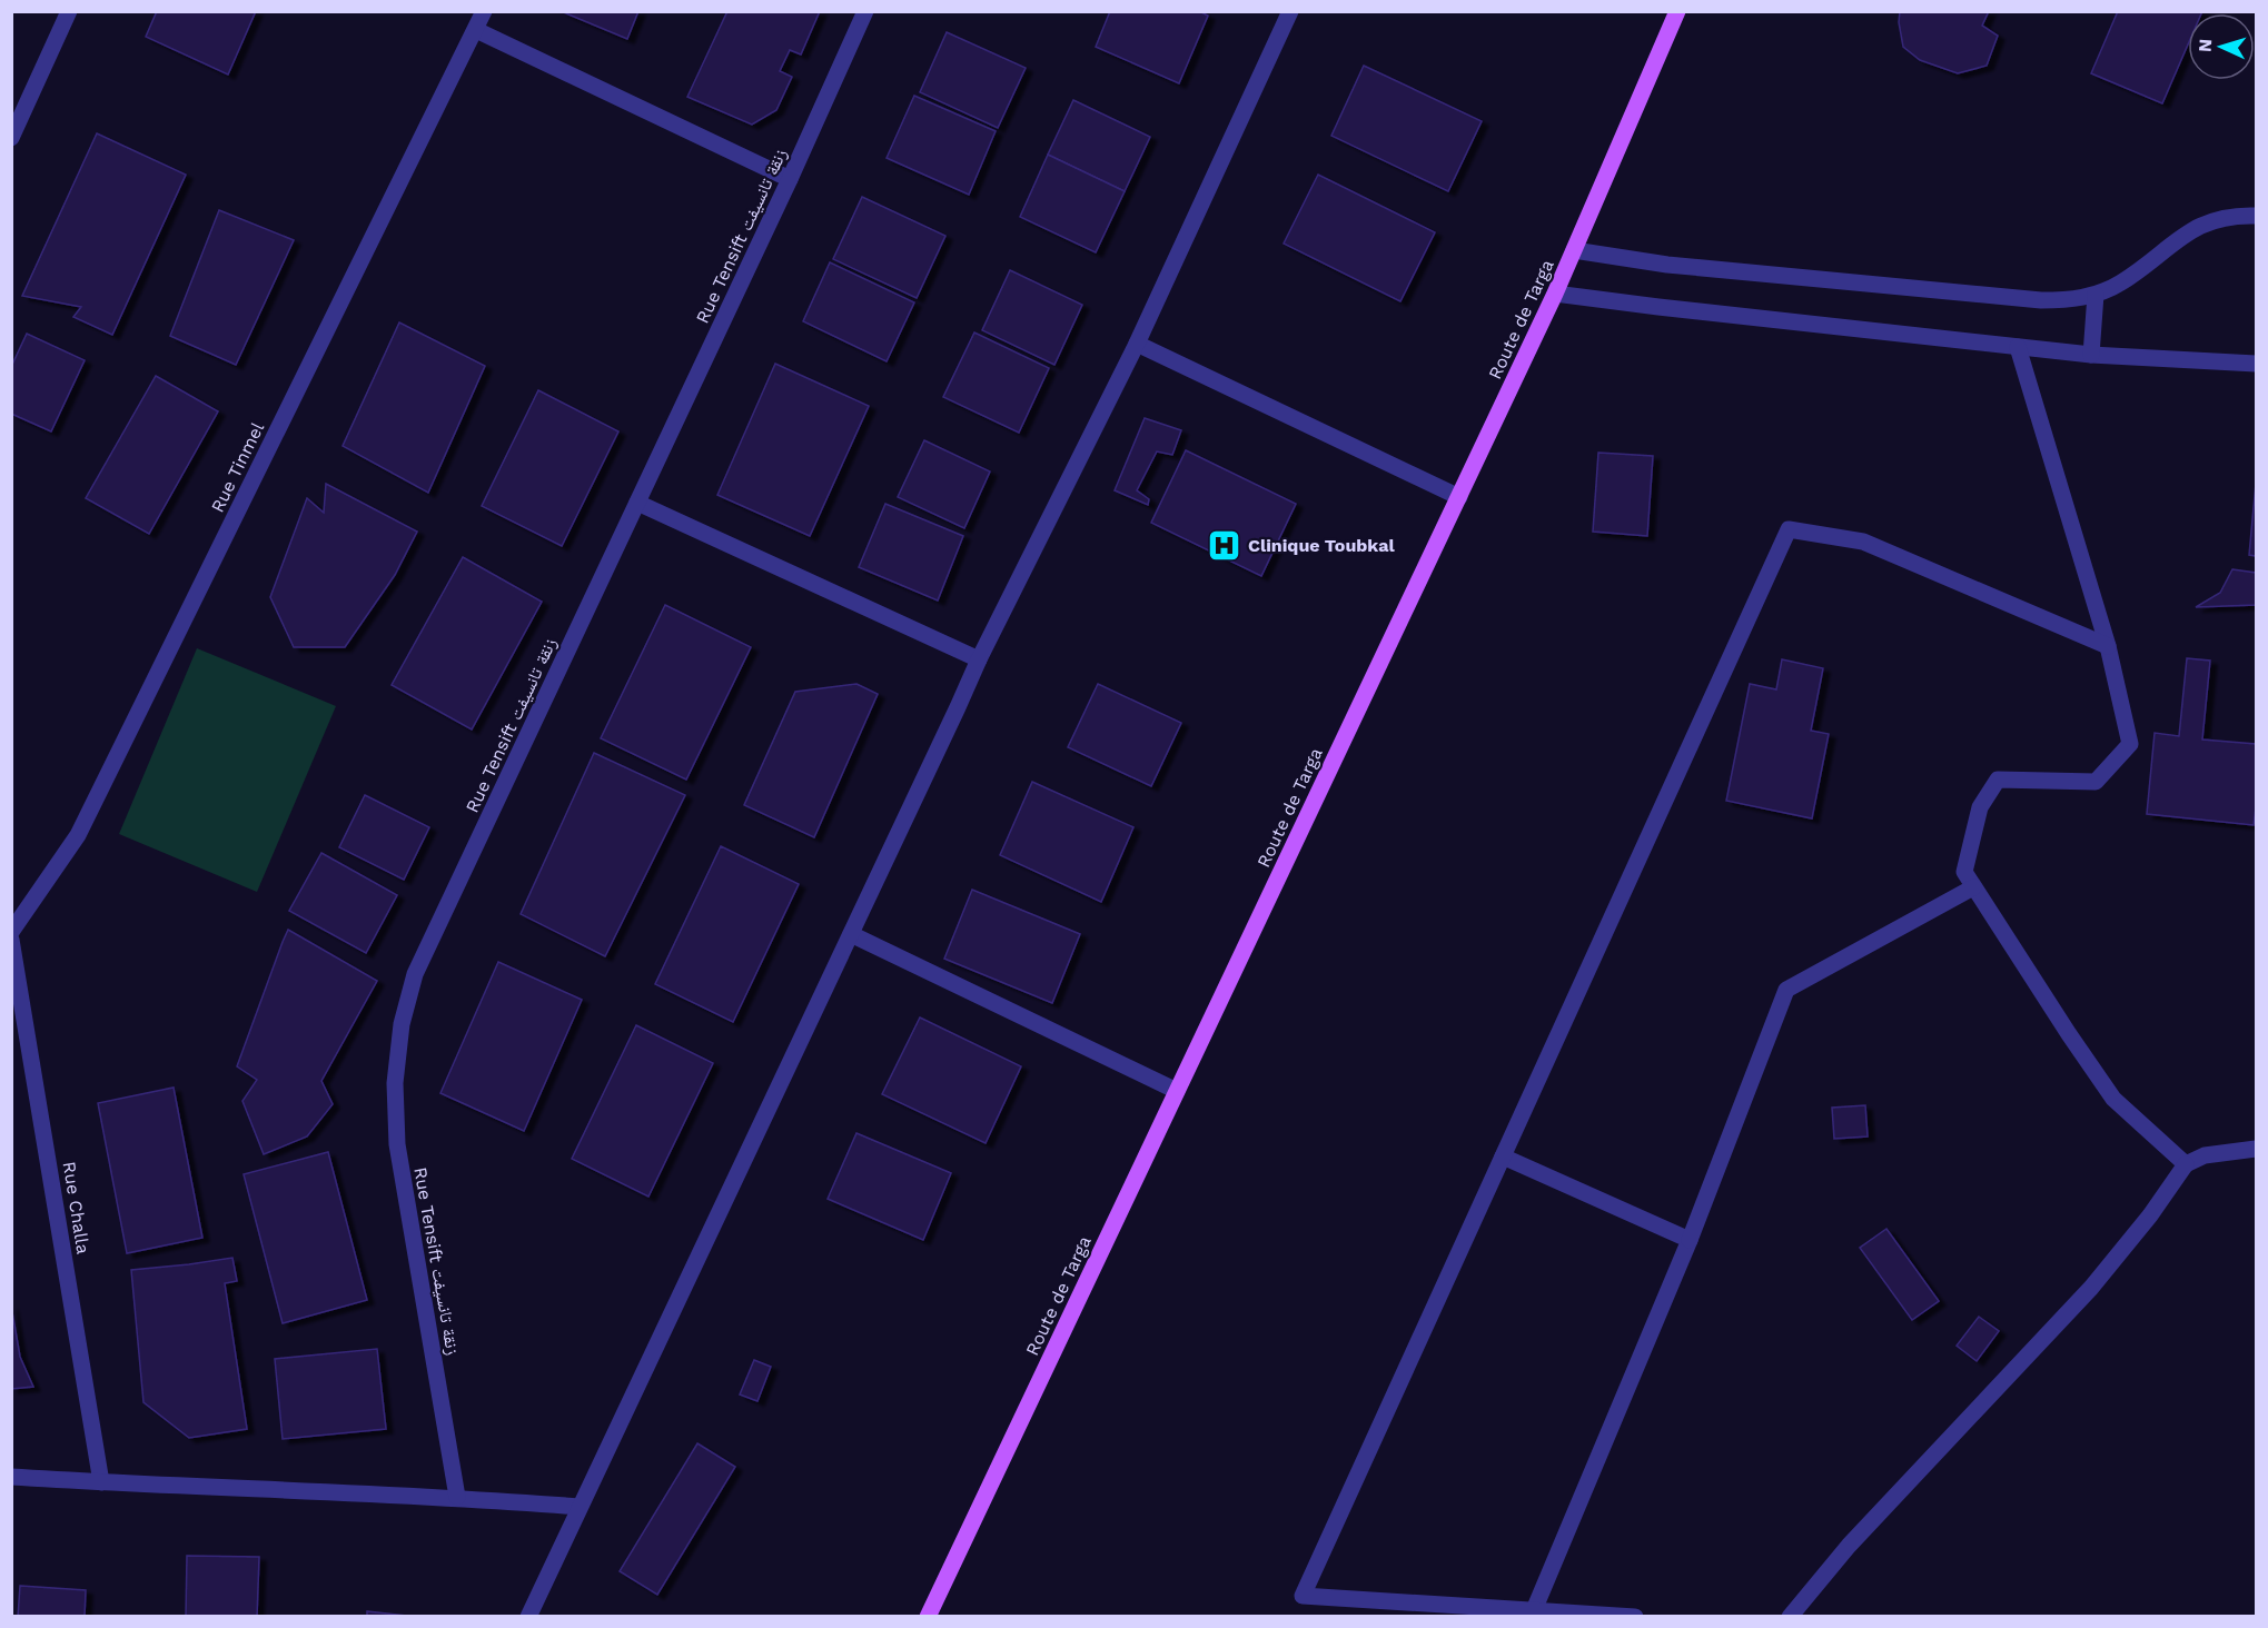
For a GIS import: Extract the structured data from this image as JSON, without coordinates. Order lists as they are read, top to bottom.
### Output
{
  "streets": {
    "main road": ["Route de Targa"],
    "street": ["Rue Tensift زنقة تانسيفت", "Rue Tinmel", "Rue Challa"]
  },
  "places": {
    "hospital": ["Clinique Toubkal"]
  },
  "north": "left"
}
